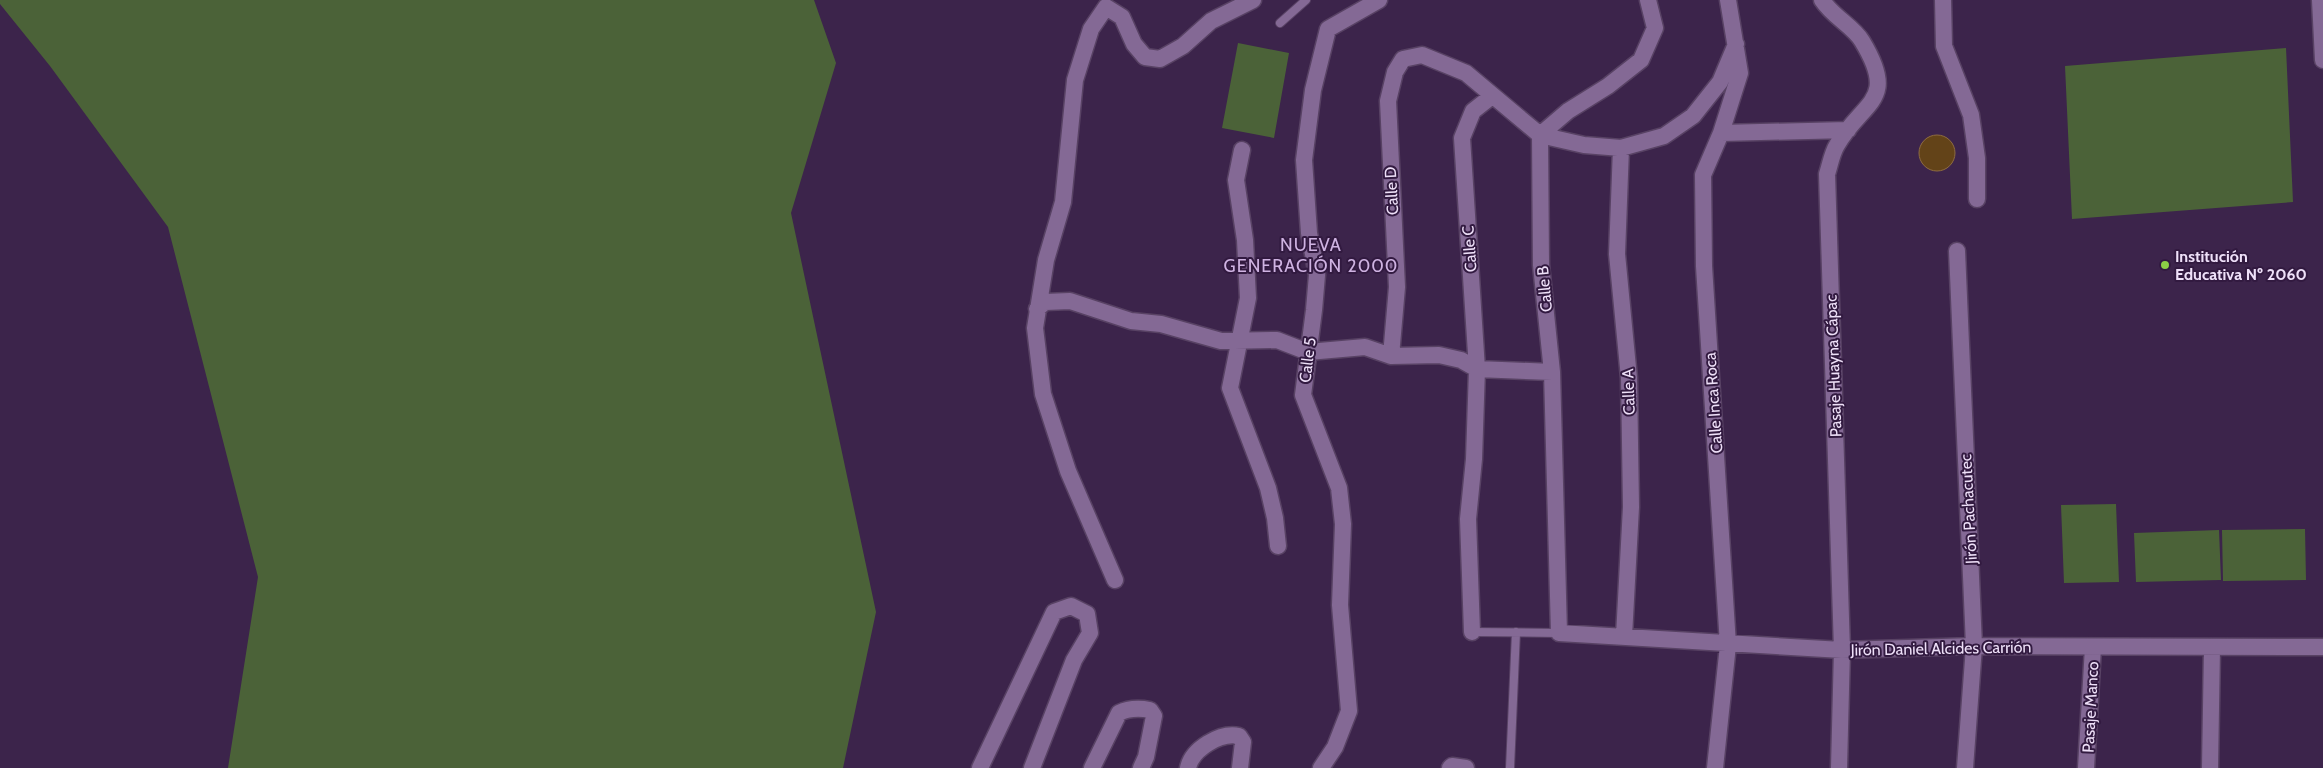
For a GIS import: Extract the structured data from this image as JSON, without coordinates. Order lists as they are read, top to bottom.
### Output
{
  "streets": {
    "street": [
      "Calle D",
      "Calle C",
      "Calle B",
      "Calle 5",
      "Pasaje Huayna Cápac",
      "Calle A",
      "Calle Inca Roca",
      "Jirón Pachacutec",
      "Jirón Daniel Alcides Carrión",
      "Pasaje Manco"
    ]
  },
  "crossings": [
    ["Calle D", "Calle C"],
    ["Calle B", "Jirón Daniel Alcides Carrión"],
    ["Pasaje Huayna Cápac", "Jirón Daniel Alcides Carrión"],
    ["Calle A", "Jirón Daniel Alcides Carrión"],
    ["Calle Inca Roca", "Jirón Daniel Alcides Carrión"],
    ["Jirón Pachacutec", "Jirón Daniel Alcides Carrión"],
    ["Jirón Daniel Alcides Carrión", "Pasaje Manco"]
  ],
  "districts": ["NUEVA GENERACIÓN 2000"],
  "places": ["Institución Educativa Nº 2060"]
}
